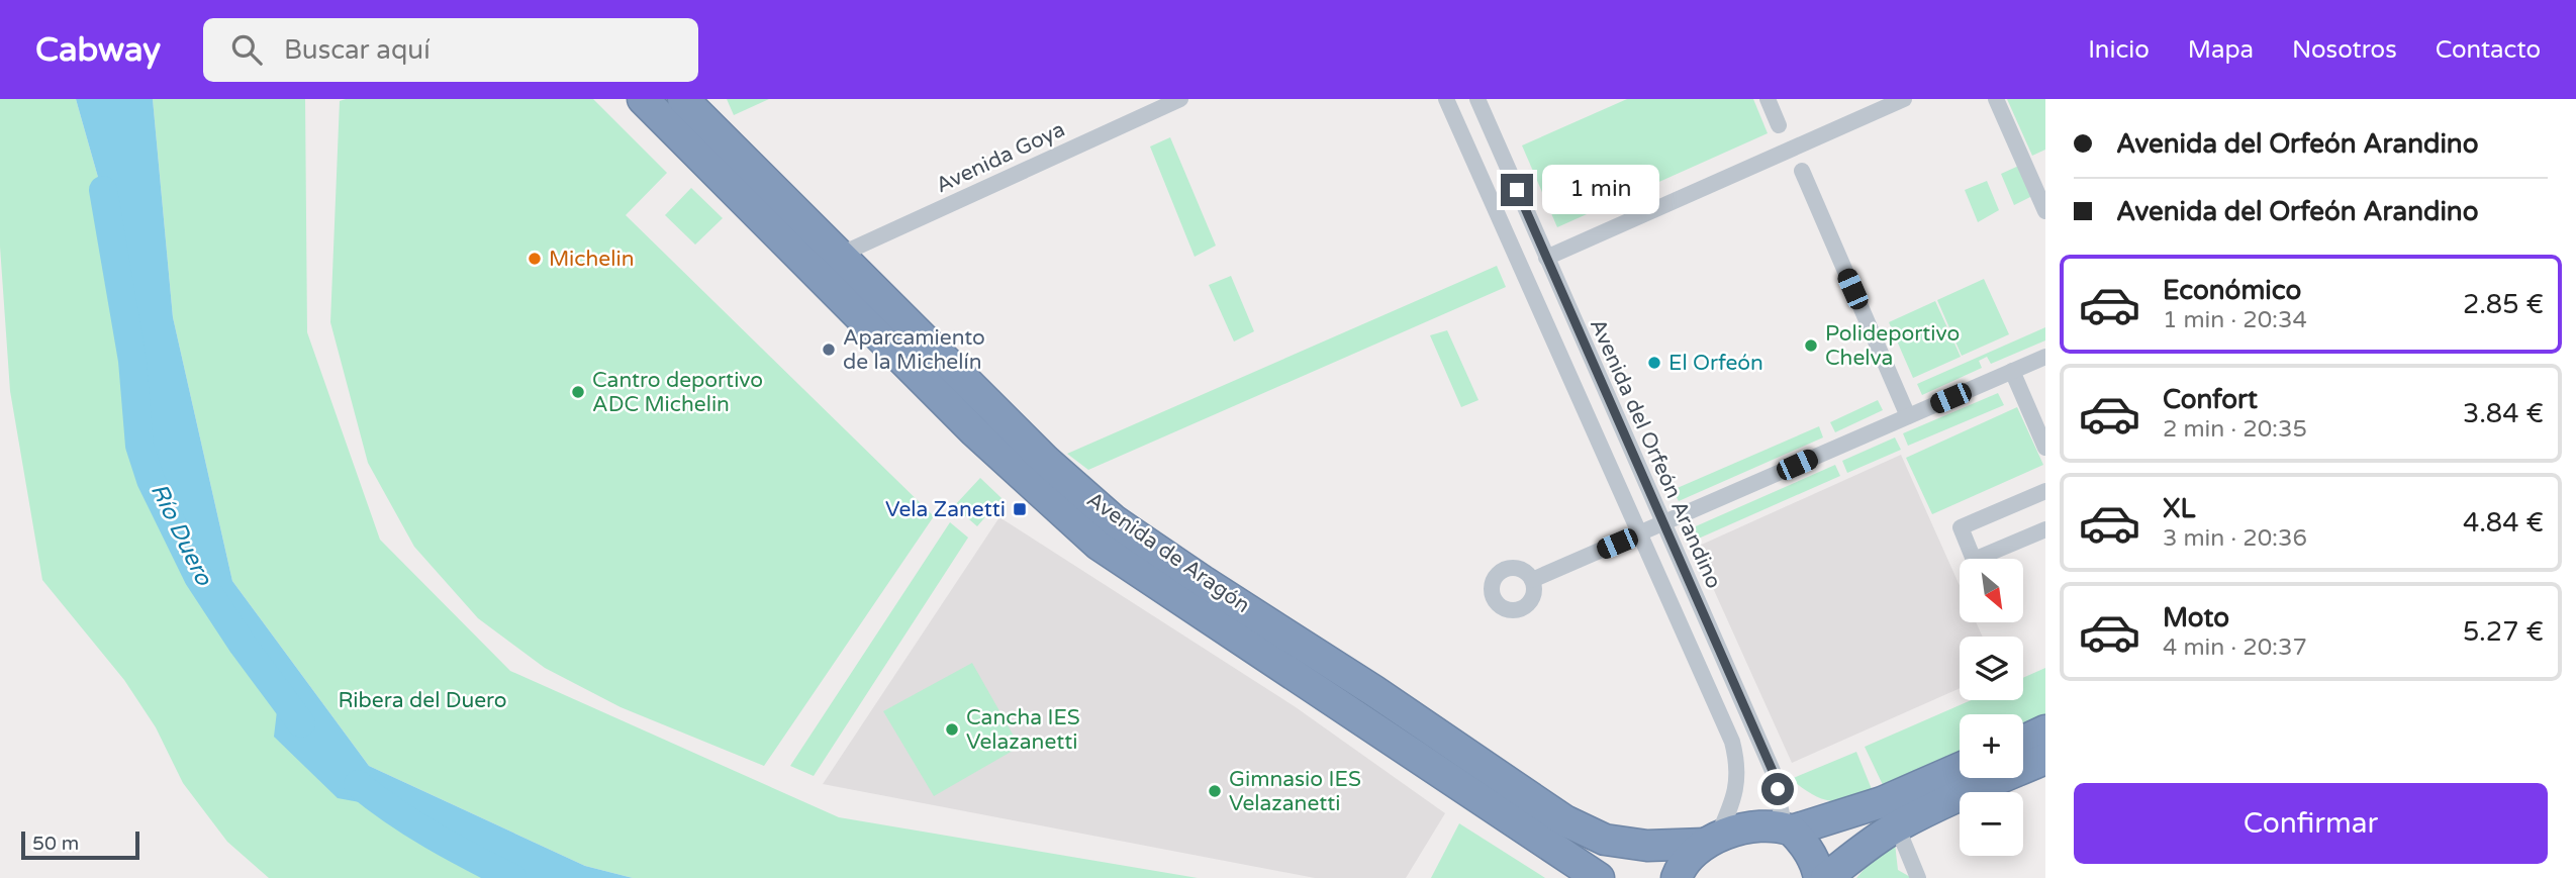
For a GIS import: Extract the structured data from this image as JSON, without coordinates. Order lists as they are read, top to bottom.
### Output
{
  "streets": {
    "highway": ["Avenida de Aragón"],
    "street": ["Avenida Goya", "Avenida del Orfeón Arandino"]
  },
  "crossings": [
    ["Avenida Goya", "Avenida de Aragón"],
    ["Avenida del Orfeón Arandino", "Avenida de Aragón"]
  ],
  "water": ["Río Duero"],
  "parks": ["Ribera del Duero"],
  "places": {
    "other": [
      "Michelin",
      "Polideportivo Chelva",
      "Aparcamiento de la Michelín",
      "El Orfeón",
      "Cantro deportivo ADC Michelin",
      "Cancha IES Velazanetti",
      "Gimnasio IES Velazanetti"
    ],
    "transit": ["Vela Zanetti"]
  },
  "scale_bar": "50 m",
  "north": "bottom right",
  "page": {
    "header": "Cabway",
    "search": "Buscar aquí",
    "nav": [
      "Inicio",
      "Mapa",
      "Nosotros",
      "Contacto"
    ],
    "banner": ["Avenida del Orfeón Arandino", "Avenida del Orfeón Arandino"],
    "bubble": "1 min",
    "list": [
      {
        "name": "Económico",
        "note": "1 min · 20:34",
        "value": "2.85 €"
      },
      {
        "name": "Confort",
        "note": "2 min · 20:35",
        "value": "3.84 €"
      },
      {
        "name": "XL",
        "note": "3 min · 20:36",
        "value": "4.84 €"
      },
      {
        "name": "Moto",
        "note": "4 min · 20:37",
        "value": "5.27 €"
      }
    ],
    "map_buttons": ["+", "−"],
    "buttons": "Confirmar",
    "scale": "50 m"
  }
}
